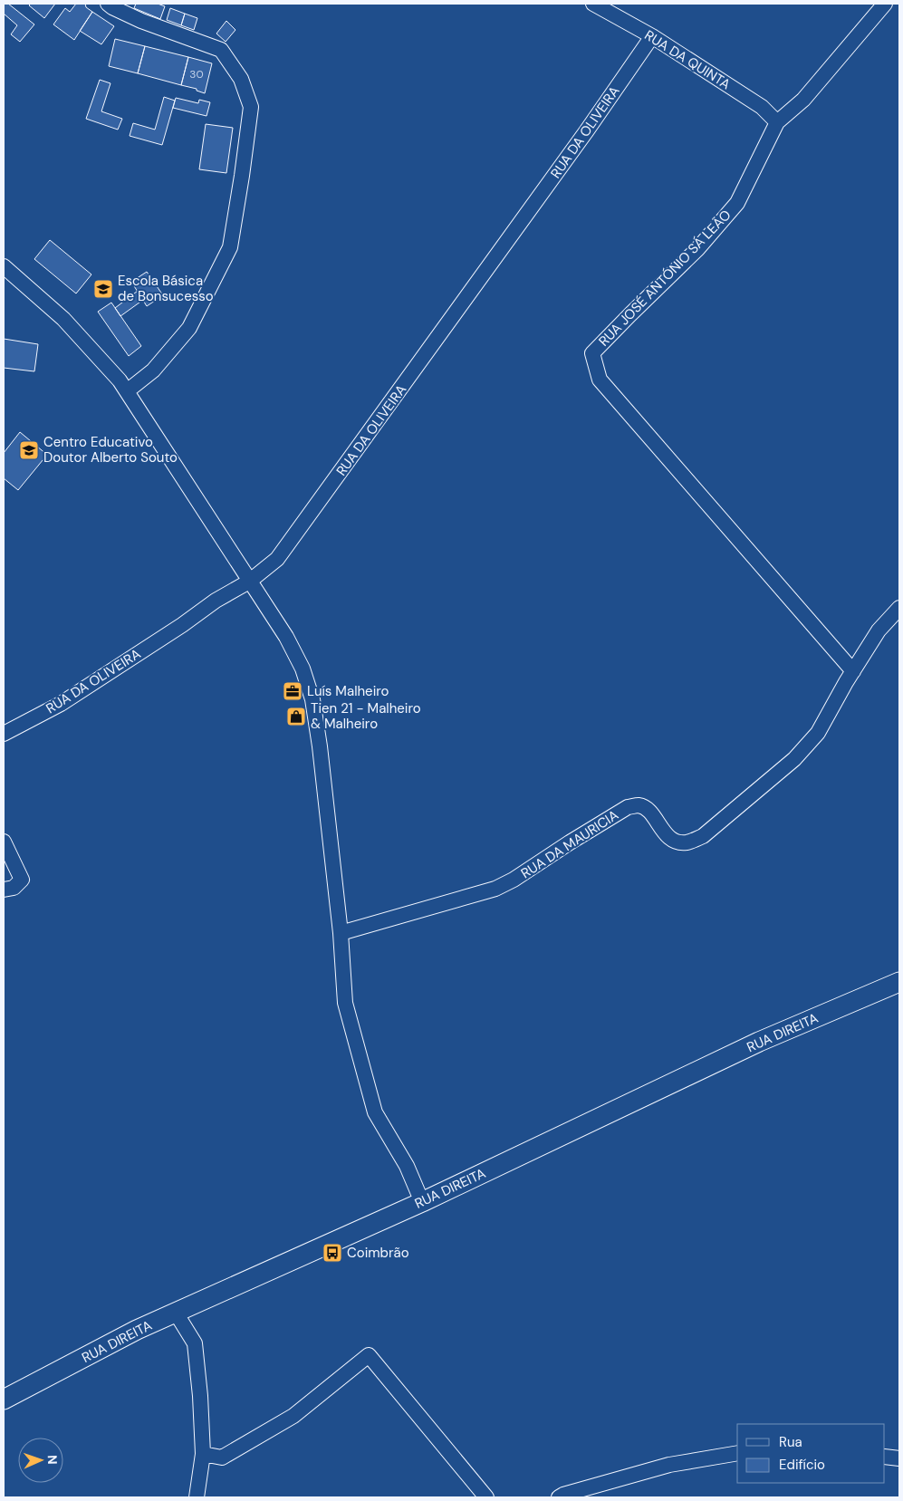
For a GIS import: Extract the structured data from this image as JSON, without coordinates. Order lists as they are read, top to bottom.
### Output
{
  "streets": {
    "main road": ["RUA DIREITA"],
    "street": [
      "RUA DA QUINTA",
      "RUA DA OLIVEIRA",
      "RUA JOSÉ ANTÓNIO SÁ LEÃO",
      "RUA DA MAURICIA"
    ]
  },
  "crossings": [
    ["RUA DA QUINTA", "RUA DA OLIVEIRA"],
    ["RUA DA QUINTA", "RUA JOSÉ ANTÓNIO SÁ LEÃO"],
    ["RUA JOSÉ ANTÓNIO SÁ LEÃO", "RUA DA MAURICIA"]
  ],
  "places": {
    "school or university": ["Escola Básica de Bonsucesso", "Centro Educativo Doutor Alberto Souto"],
    "office": ["Luís Malheiro"],
    "shop": ["Tien 21 - Malheiro & Malheiro"],
    "bus stop": ["Coimbrão"]
  },
  "house_numbers": ["30"],
  "legend": ["Rua", "Edifício"],
  "north": "right"
}
